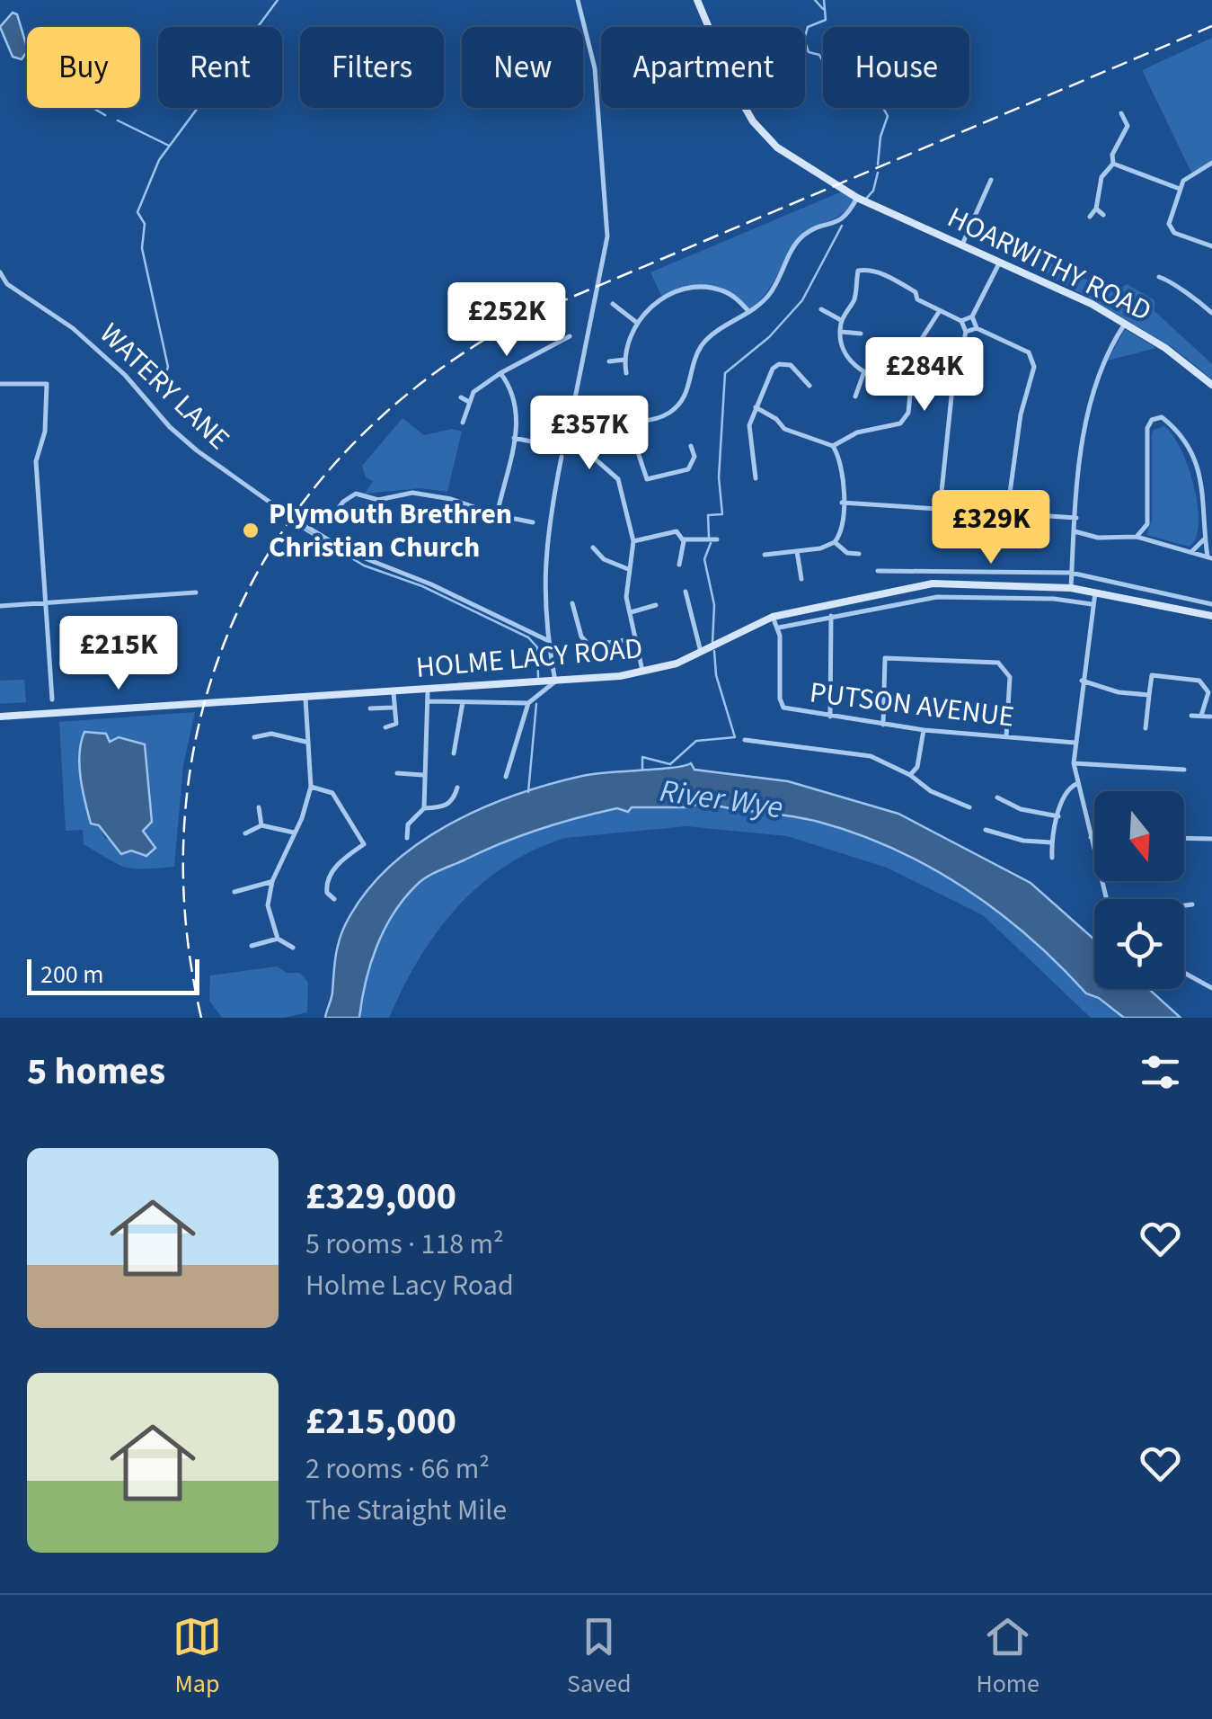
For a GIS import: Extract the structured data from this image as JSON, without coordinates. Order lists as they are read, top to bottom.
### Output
{
  "streets": {
    "street": [
      "HOARWITHY ROAD",
      "WATERY LANE",
      "HOLME LACY ROAD",
      "PUTSON AVENUE"
    ]
  },
  "crossings": [
    ["HOLME LACY ROAD", "PUTSON AVENUE"]
  ],
  "water": ["River Wye"],
  "places": ["Plymouth Brethren Christian Church"],
  "scale_bar": "200 m",
  "north": "bottom",
  "page": {
    "chip": [
      "Buy",
      "Rent",
      "Filters",
      "New",
      "Apartment",
      "House"
    ],
    "price": [
      "£252K",
      "£284K",
      "£357K",
      "£329K",
      "£215K"
    ],
    "scale": "200 m",
    "heading": "5 homes",
    "list": [
      {
        "name": "£329,000",
        "note": "5 rooms · 118 m² · Holme Lacy Road"
      },
      {
        "name": "£215,000",
        "note": "2 rooms · 66 m² · The Straight Mile"
      }
    ],
    "tabs": ["Map", "Saved", "Home"]
  }
}
